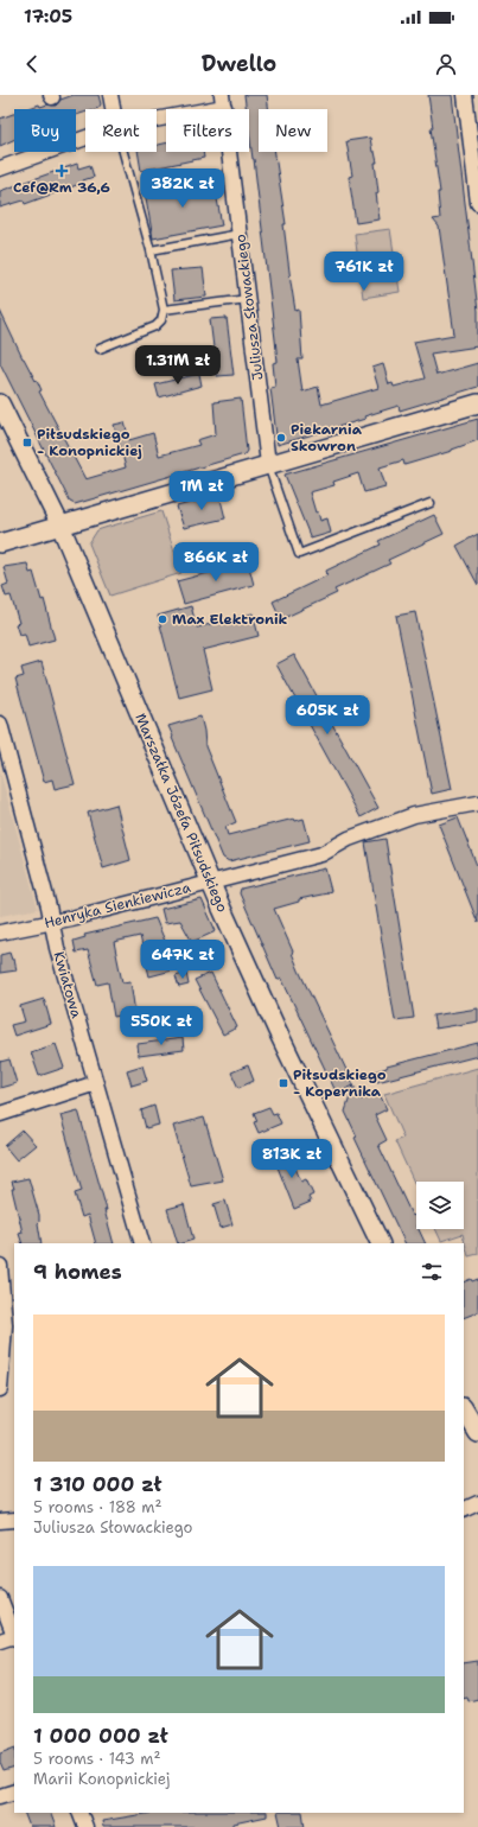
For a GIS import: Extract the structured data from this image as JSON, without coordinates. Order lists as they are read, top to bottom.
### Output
{
  "streets": {
    "street": [
      "Juliusza Słowackiego",
      "Marszałka Józefa Piłsudskiego",
      "Henryka Sienkiewicza",
      "Kwiatowa"
    ]
  },
  "crossings": [
    ["Marszałka Józefa Piłsudskiego", "Henryka Sienkiewicza"],
    ["Henryka Sienkiewicza", "Kwiatowa"]
  ],
  "places": {
    "health": ["Cef@Rm 36,6"],
    "other": ["Piekarnia Skowron", "Max Elektronik"],
    "transit": ["Piłsudskiego - Konopnickiej", "Piłsudskiego - Kopernika"]
  },
  "page": {
    "status": "17:05",
    "header": "Dwello",
    "chip": [
      "Buy",
      "Rent",
      "Filters",
      "New"
    ],
    "price": [
      "382K zł",
      "761K zł",
      "1.31M zł",
      "1M zł",
      "866K zł",
      "605K zł",
      "647K zł",
      "550K zł",
      "813K zł"
    ],
    "heading": "9 homes",
    "list": [
      {
        "name": "1 310 000 zł",
        "note": "5 rooms · 188 m² · Juliusza Słowackiego"
      },
      {
        "name": "1 000 000 zł",
        "note": "5 rooms · 143 m² · Marii Konopnickiej"
      }
    ]
  }
}
